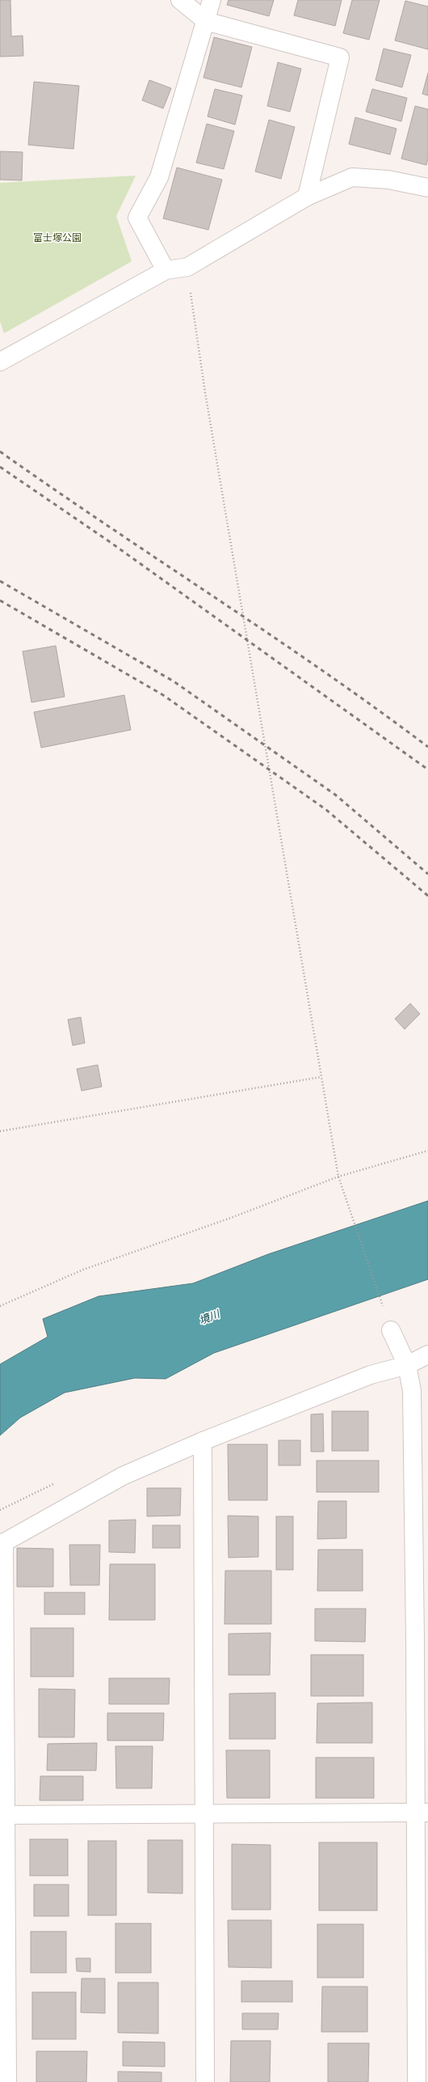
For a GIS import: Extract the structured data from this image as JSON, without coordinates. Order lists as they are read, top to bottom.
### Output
{
  "water": ["境川"],
  "parks": ["富士塚公園"]
}
